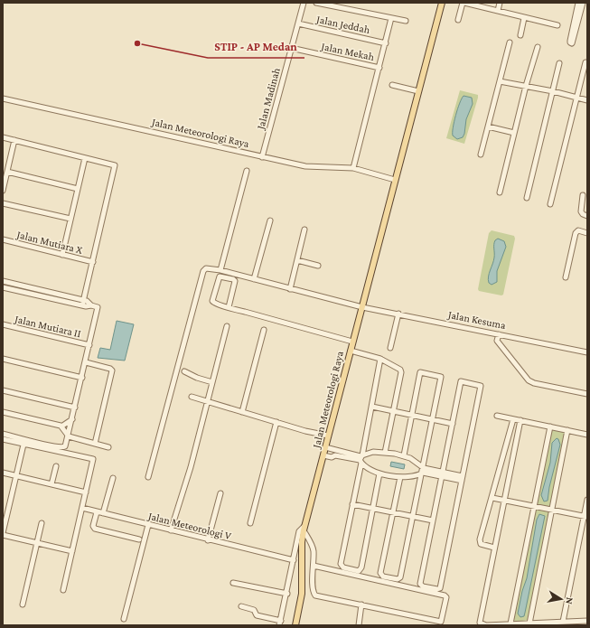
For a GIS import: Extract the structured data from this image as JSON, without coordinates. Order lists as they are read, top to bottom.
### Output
{
  "streets": {
    "main road": ["Jalan Meteorologi Raya"],
    "street": [
      "Jalan Jeddah",
      "Jalan Mekah",
      "Jalan Madinah",
      "Jalan Mutiara X",
      "Jalan Kesuma",
      "Jalan Mutiara II",
      "Jalan Meteorologi V"
    ]
  },
  "crossings": [
    ["Jalan Jeddah", "Jalan Madinah"],
    ["Jalan Mekah", "Jalan Madinah"],
    ["Jalan Madinah", "Jalan Meteorologi Raya"],
    ["Jalan Meteorologi Raya", "Jalan Kesuma"]
  ],
  "places": ["STIP - AP Medan"],
  "north": "right"
}
